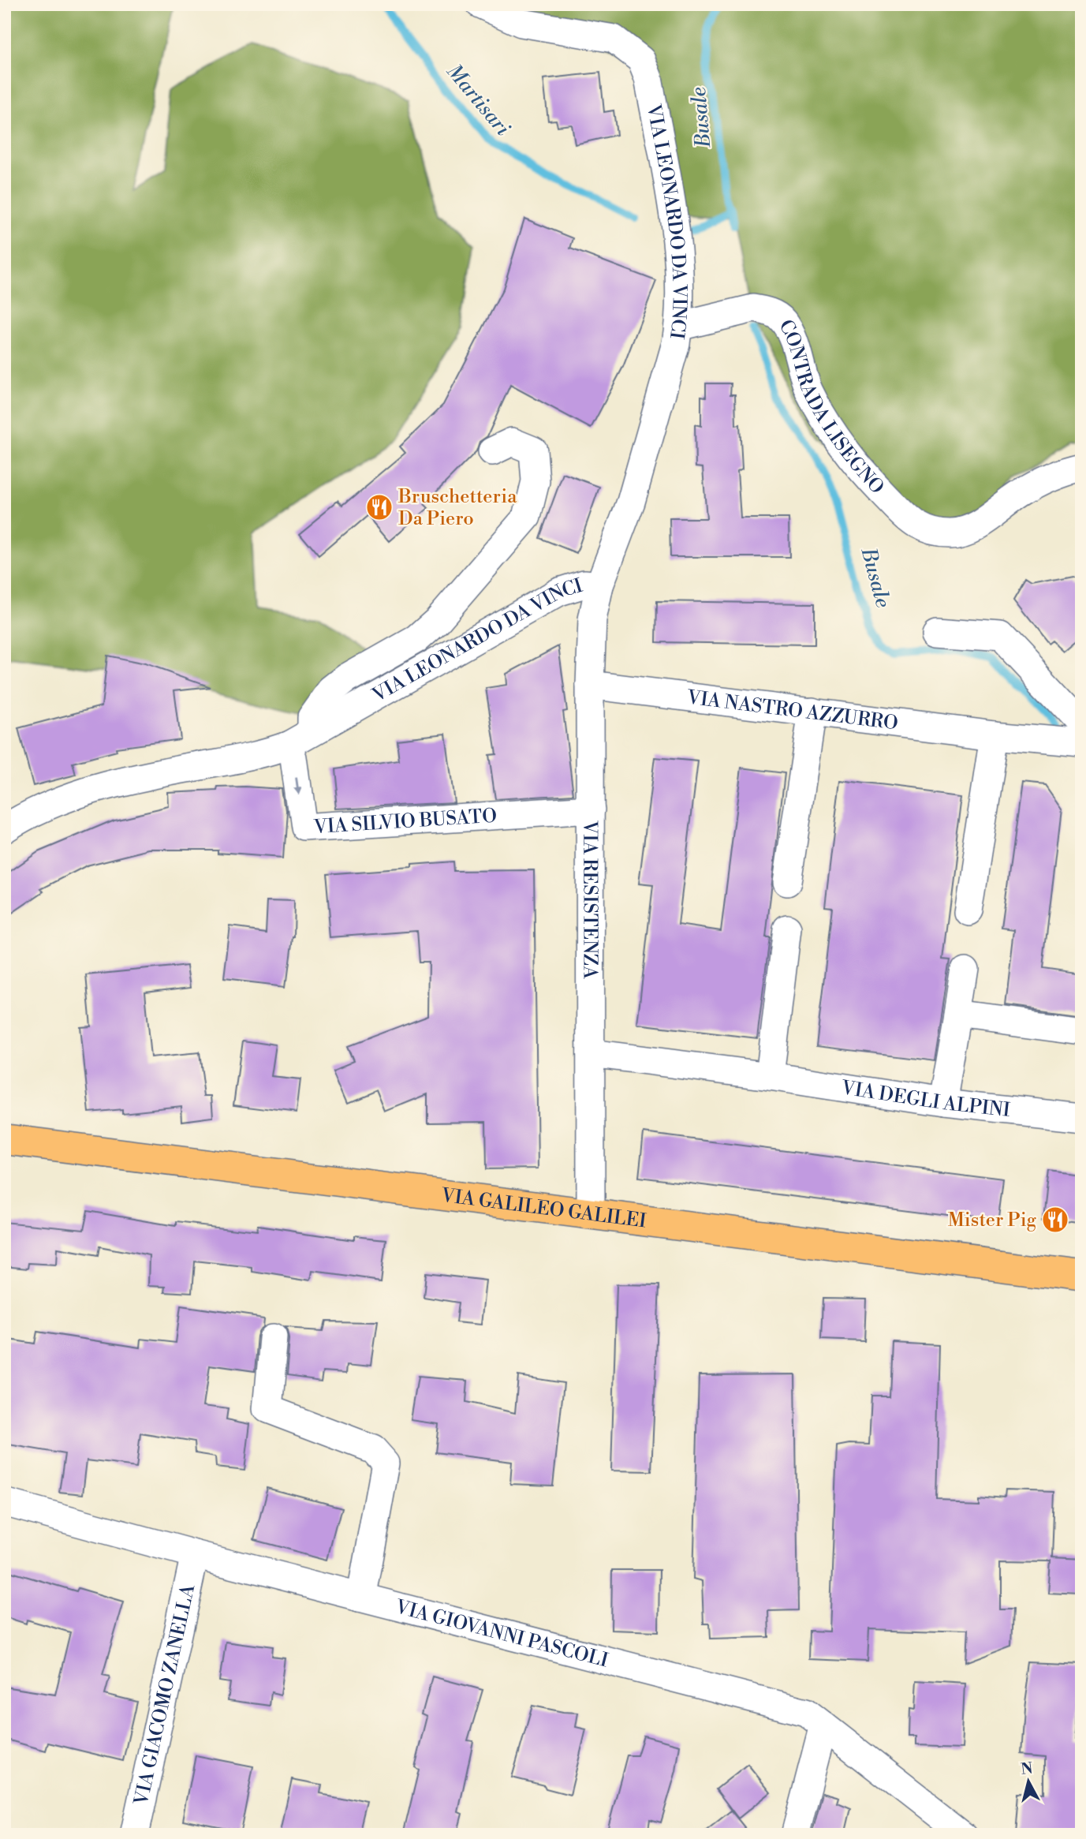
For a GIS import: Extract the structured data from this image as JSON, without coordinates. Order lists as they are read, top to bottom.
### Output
{
  "streets": {
    "main road": ["VIA GALILEO GALILEI"],
    "street": [
      "VIA LEONARDO DA VINCI",
      "CONTRADA LISEGNO",
      "VIA NASTRO AZZURRO",
      "VIA SILVIO BUSATO",
      "VIA RESISTENZA",
      "VIA DEGLI ALPINI",
      "VIA GIOVANNI PASCOLI",
      "VIA GIACOMO ZANELLA"
    ]
  },
  "crossings": [
    ["VIA LEONARDO DA VINCI", "CONTRADA LISEGNO"],
    ["VIA LEONARDO DA VINCI", "VIA SILVIO BUSATO"],
    ["VIA LEONARDO DA VINCI", "VIA RESISTENZA"],
    ["VIA NASTRO AZZURRO", "VIA RESISTENZA"],
    ["VIA SILVIO BUSATO", "VIA RESISTENZA"],
    ["VIA RESISTENZA", "VIA DEGLI ALPINI"],
    ["VIA RESISTENZA", "VIA GALILEO GALILEI"],
    ["VIA GIOVANNI PASCOLI", "VIA GIACOMO ZANELLA"]
  ],
  "water": ["Martisari", "Busale"],
  "places": {
    "restaurant": ["Bruschetteria Da Piero", "Mister Pig"]
  },
  "north": "top"
}
